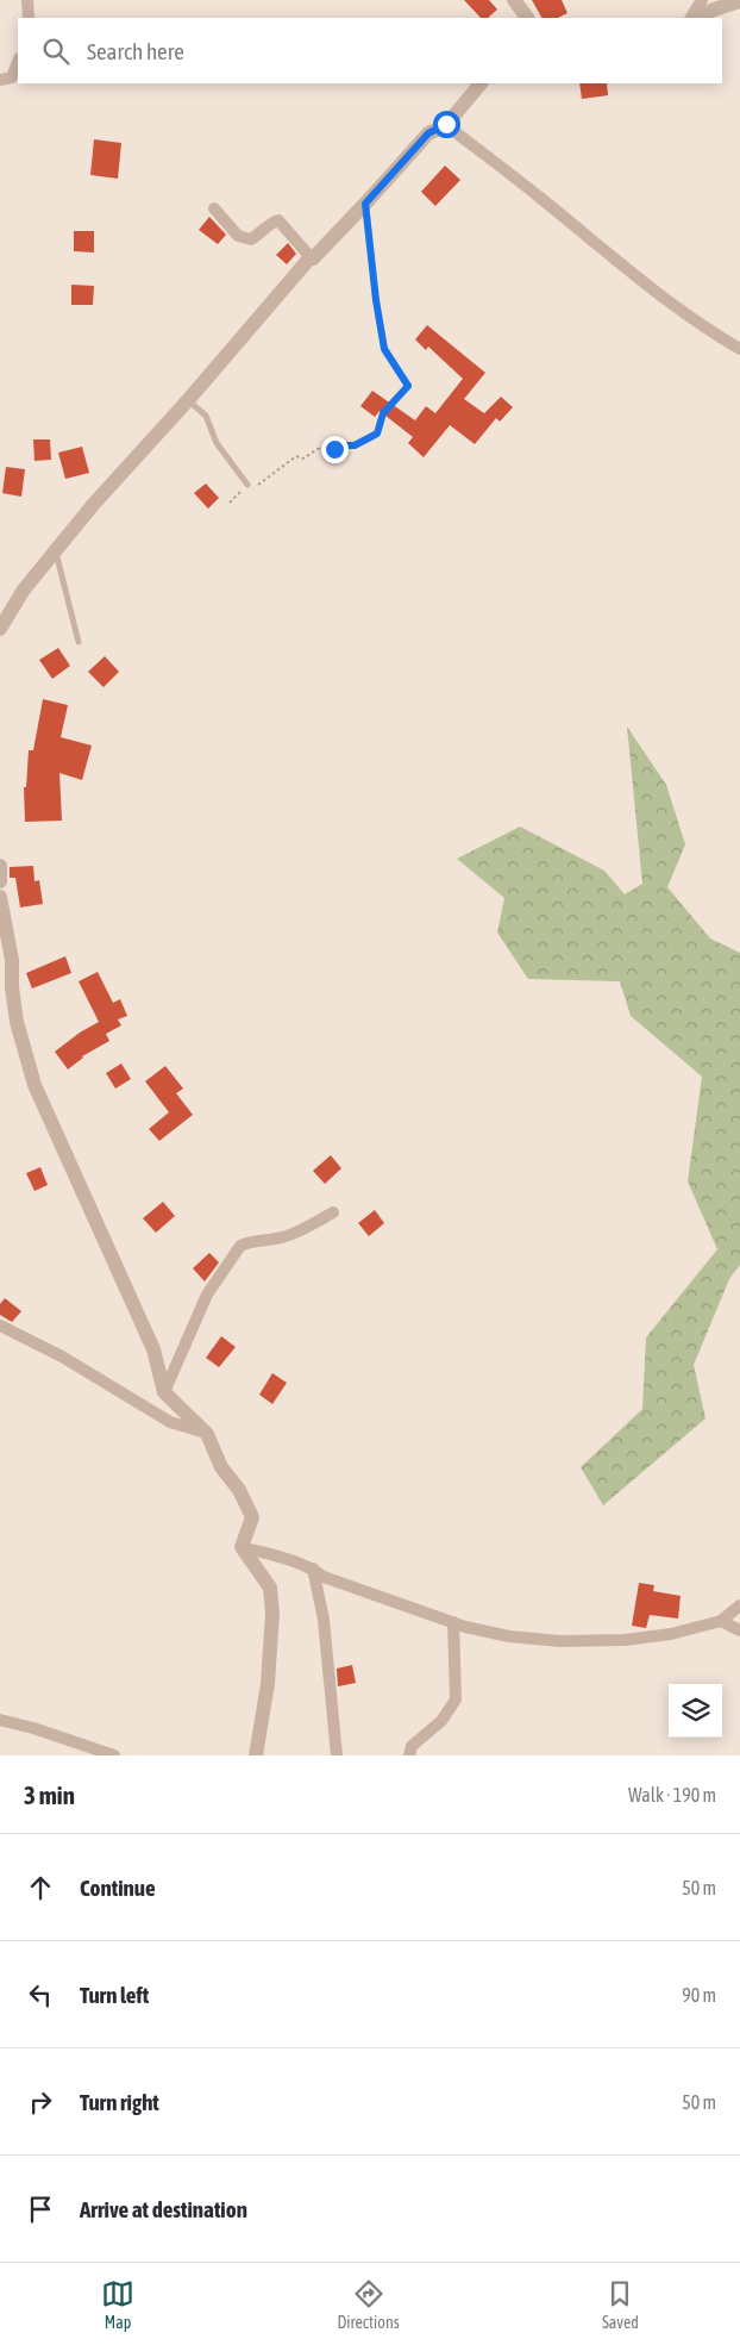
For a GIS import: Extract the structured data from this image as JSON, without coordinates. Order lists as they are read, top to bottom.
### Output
{
  "page": {
    "search": "Search here",
    "heading": ["3 min", "Walk · 190 m"],
    "list": [
      ["Continue", "50 m"],
      ["Turn left", "90 m"],
      ["Turn right", "50 m"],
      "Arrive at destination"
    ],
    "nav": ["Map", "Directions", "Saved"]
  }
}
